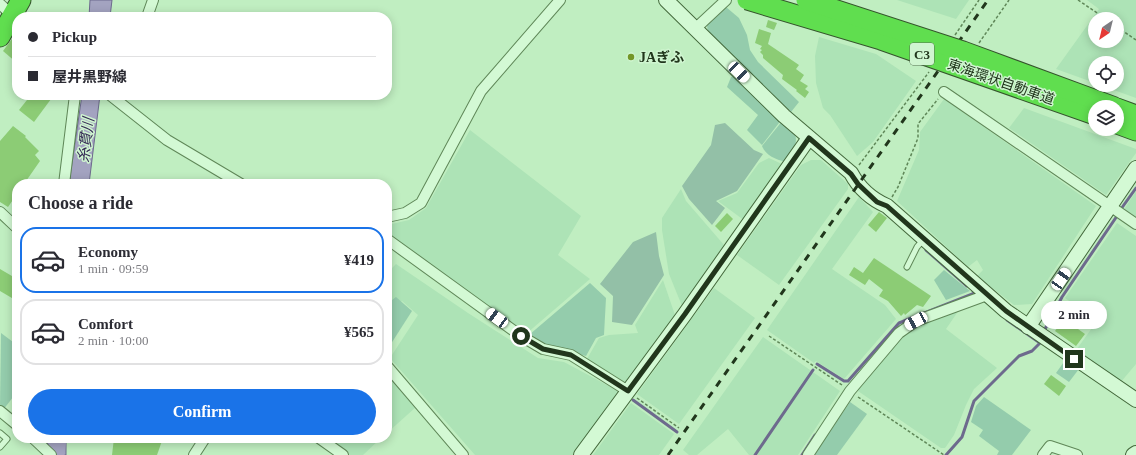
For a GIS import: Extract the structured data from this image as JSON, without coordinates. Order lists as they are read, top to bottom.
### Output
{
  "streets": {
    "highway": ["C3", "東海環状自動車道"]
  },
  "water": ["糸貫川"],
  "places": ["JAぎふ"],
  "north": "bottom left",
  "page": {
    "banner": ["Pickup", "屋井黒野線"],
    "heading": "Choose a ride",
    "list": [
      {
        "name": "Economy",
        "note": "1 min · 09:59",
        "value": "¥419"
      },
      {
        "name": "Comfort",
        "note": "2 min · 10:00",
        "value": "¥565"
      }
    ],
    "bubble": "2 min",
    "buttons": "Confirm"
  }
}
